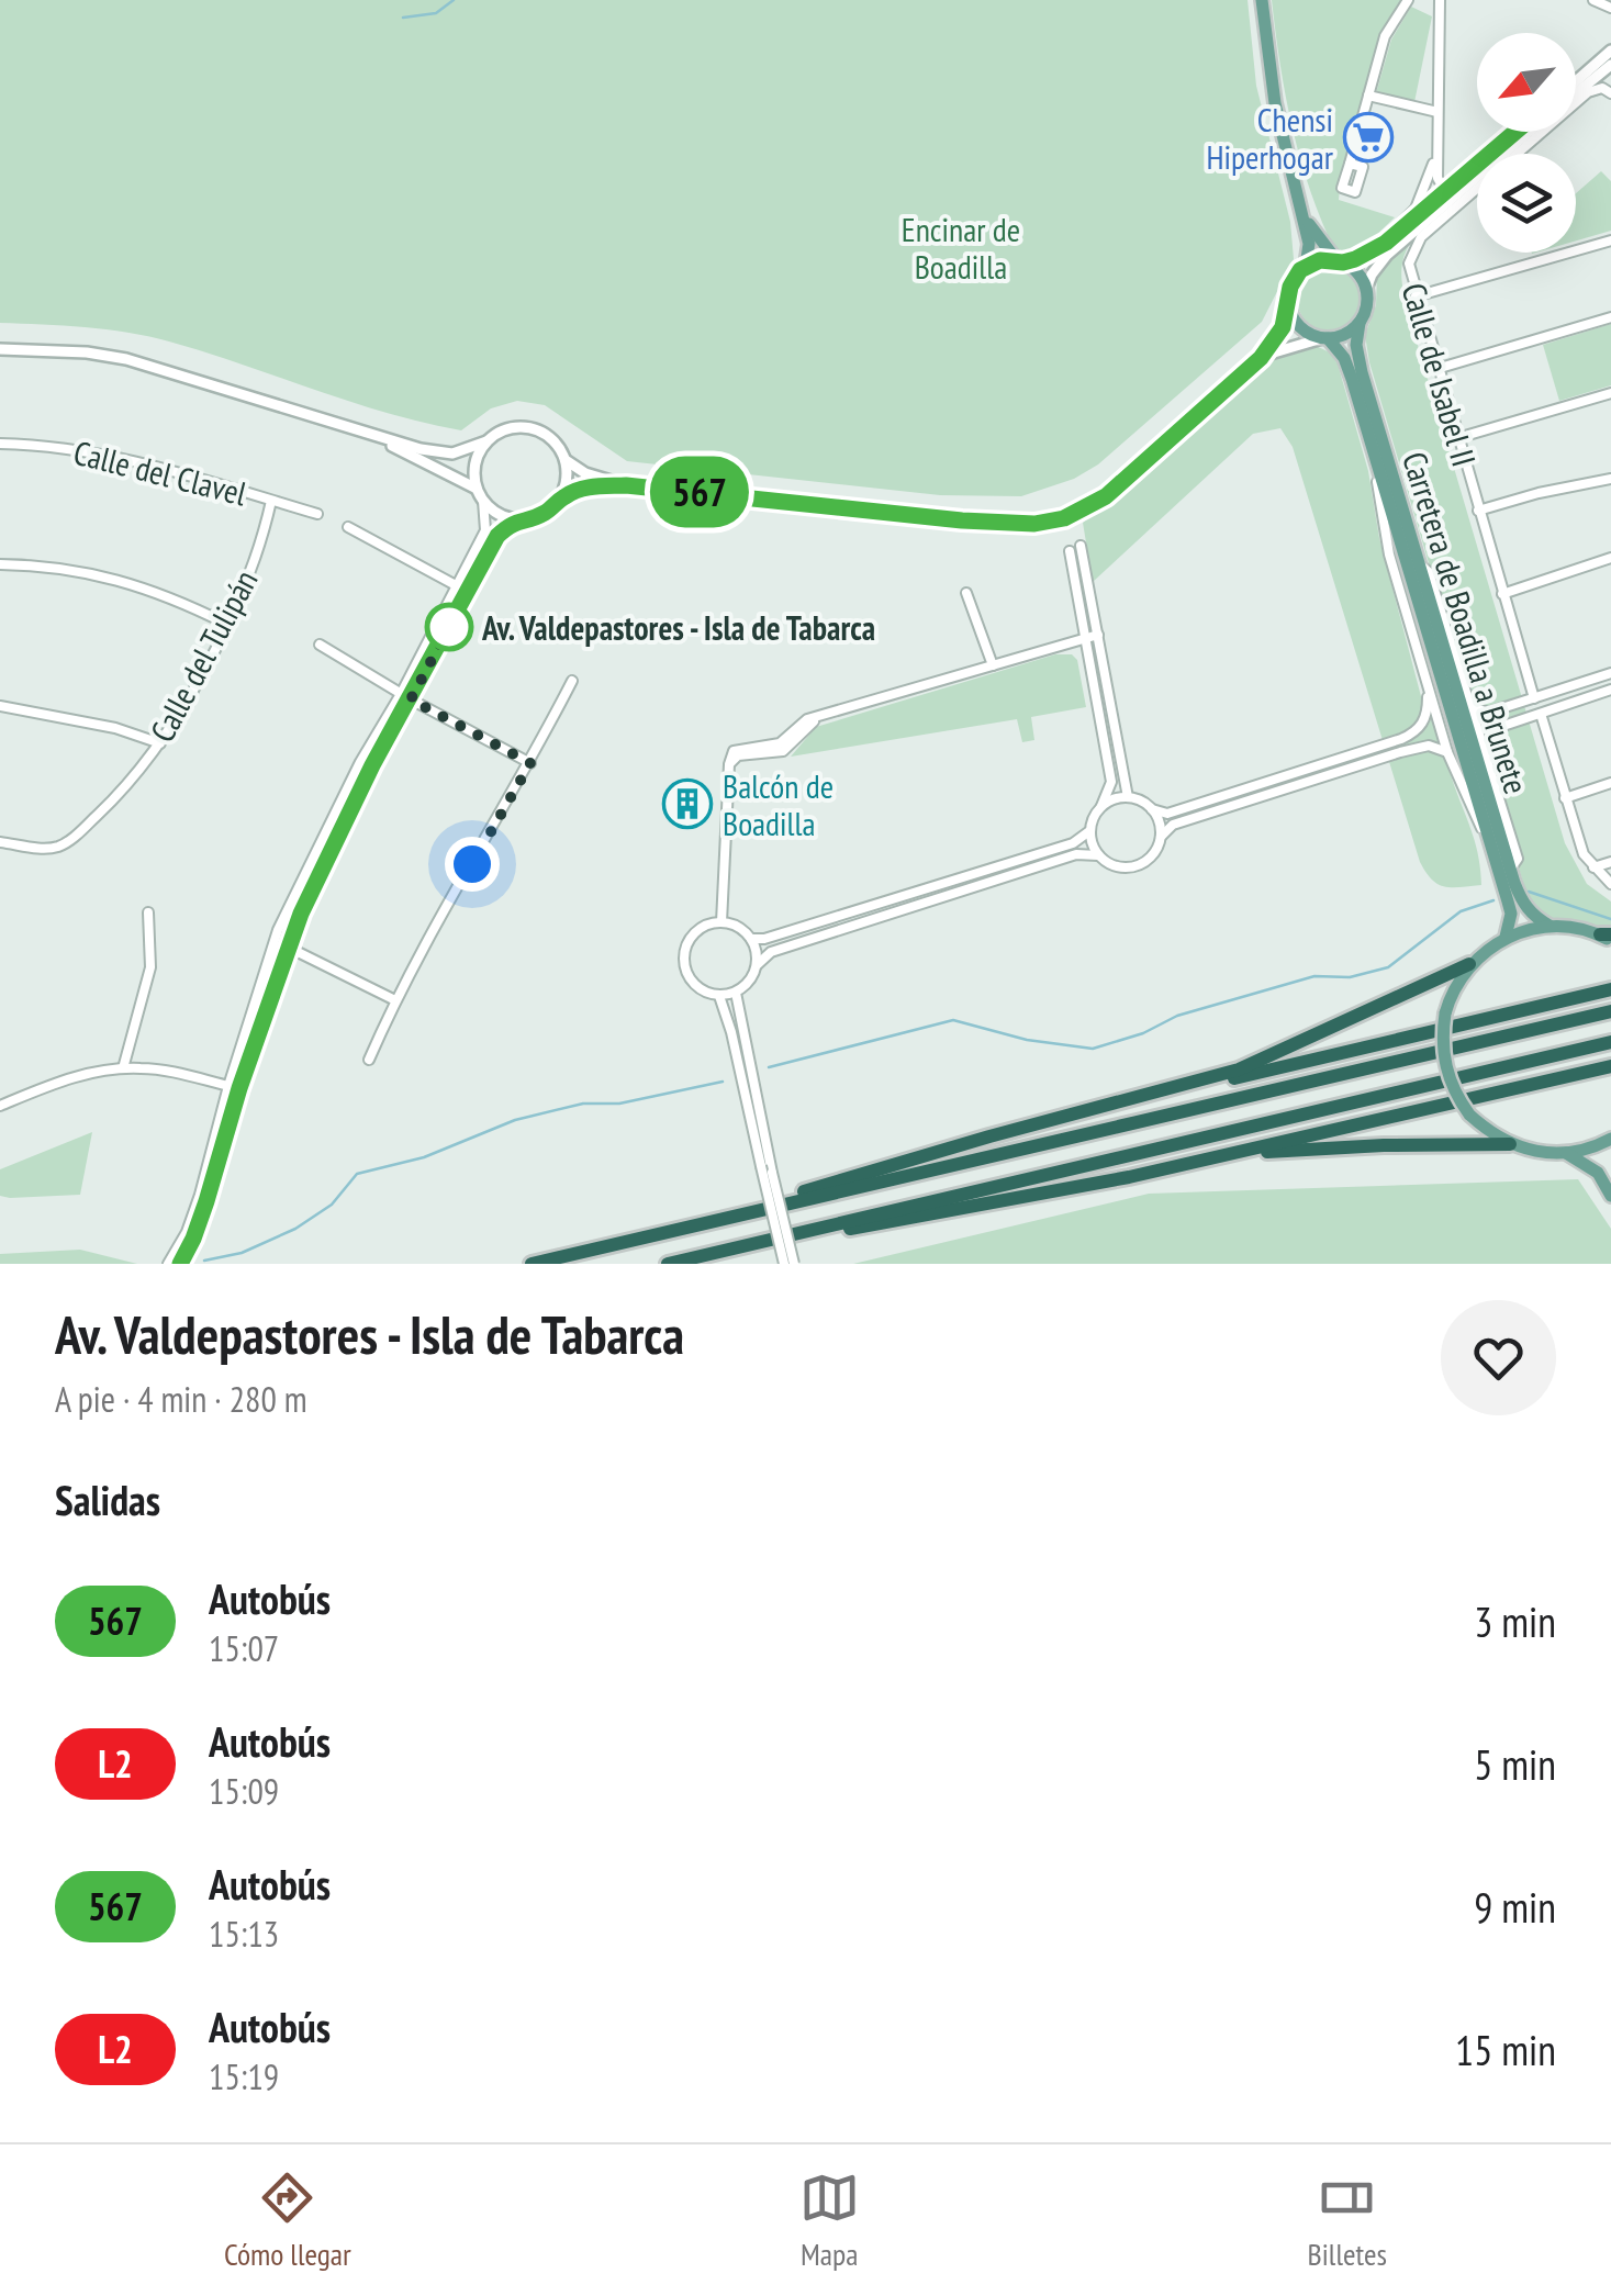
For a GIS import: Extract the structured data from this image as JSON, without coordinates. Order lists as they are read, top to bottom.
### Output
{
  "streets": {
    "main road": ["Carretera de Boadilla a Brunete"],
    "street": ["Calle de Isabel II", "Calle del Clavel", "Calle del Tulipán"]
  },
  "crossings": [
    ["Calle del Clavel", "Calle del Tulipán"]
  ],
  "parks": ["Encinar de Boadilla"],
  "places": {
    "supermarket": ["Chensi Hiperhogar"],
    "other": ["Av. Valdepastores - Isla de Tabarca"],
    "building": ["Balcón de Boadilla"]
  },
  "lines": ["bus line 567"],
  "north": "bottom left",
  "page": {
    "on_map": "567",
    "heading": [
      ["Av. Valdepastores - Isla de Tabarca", "A pie · 4 min · 280 m"],
      "Salidas"
    ],
    "list": [
      {
        "mark": "567",
        "name": "Autobús",
        "note": "15:07",
        "value": "3 min"
      },
      {
        "mark": "L2",
        "name": "Autobús",
        "note": "15:09",
        "value": "5 min"
      },
      {
        "mark": "567",
        "name": "Autobús",
        "note": "15:13",
        "value": "9 min"
      },
      {
        "mark": "L2",
        "name": "Autobús",
        "note": "15:19",
        "value": "15 min"
      }
    ],
    "tabs": ["Cómo llegar", "Mapa", "Billetes"]
  }
}
